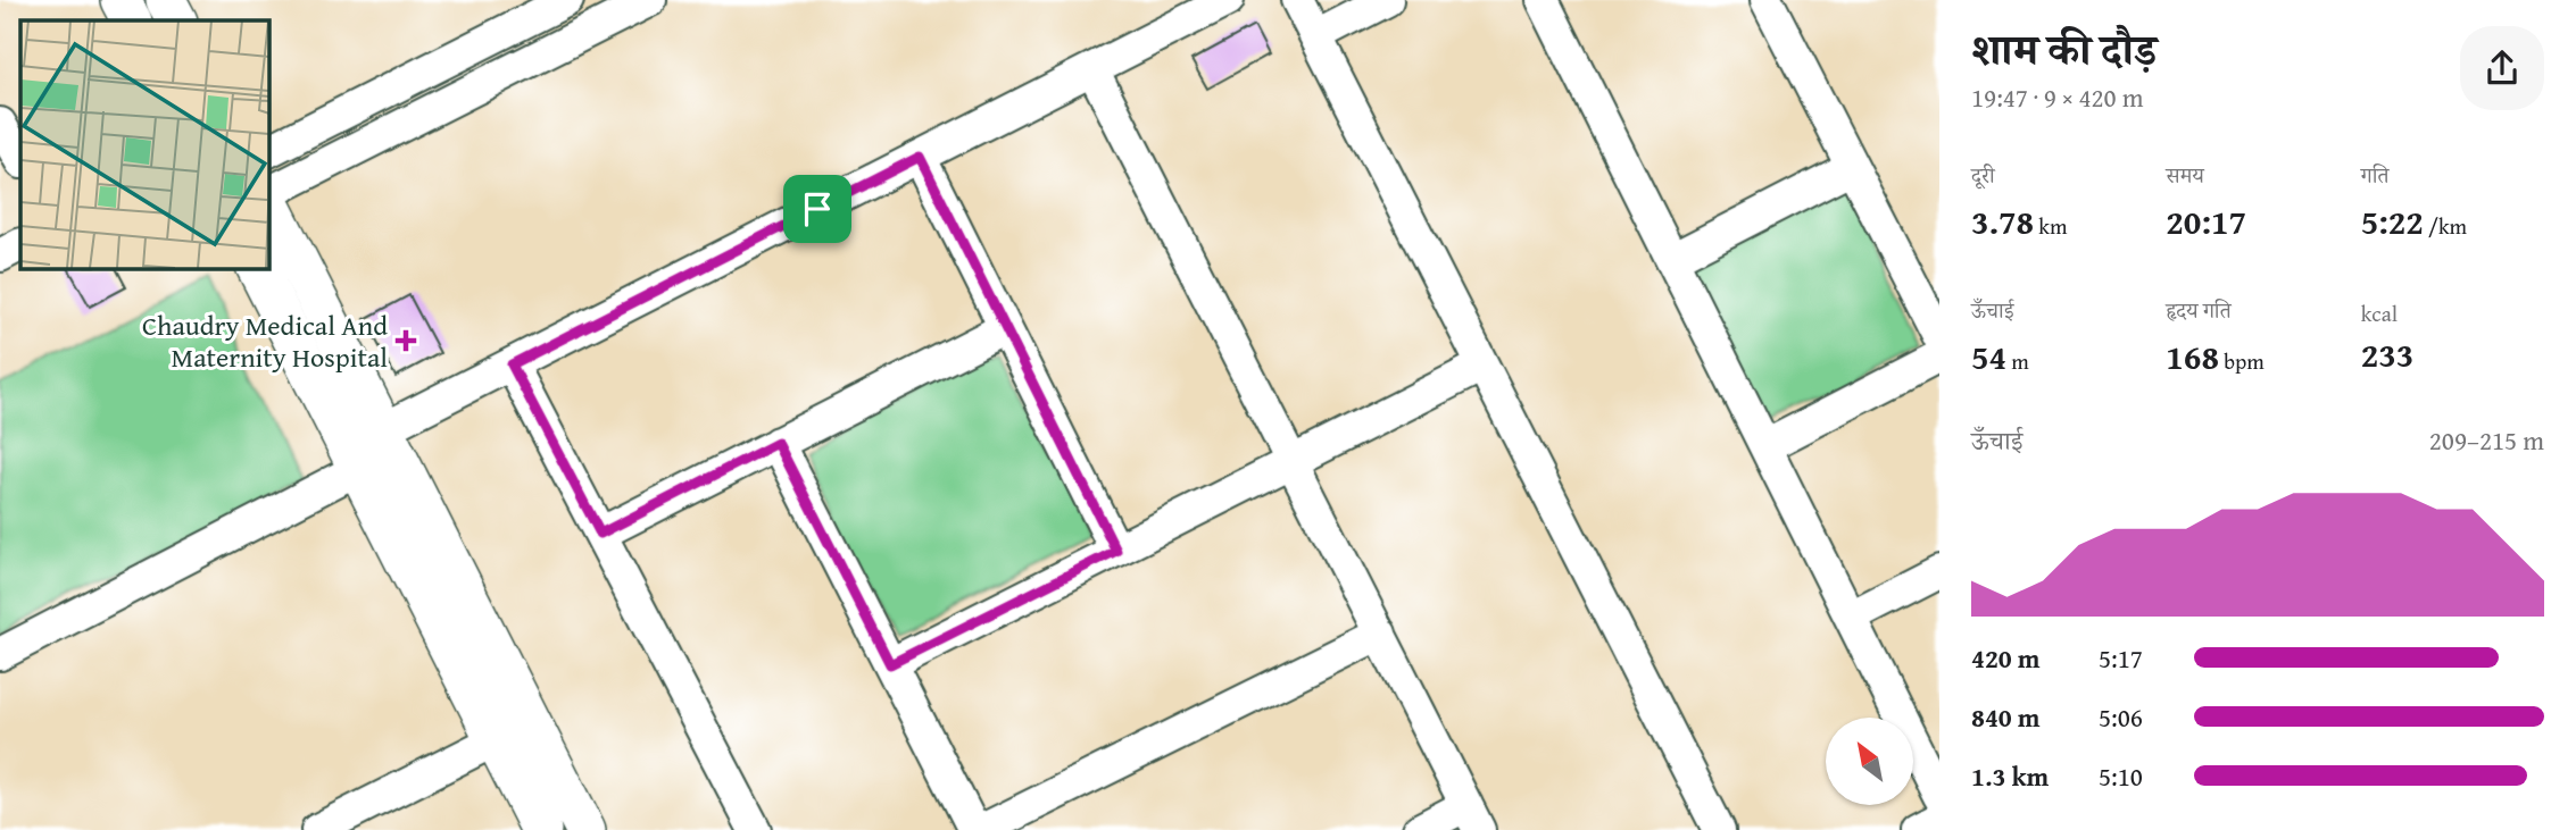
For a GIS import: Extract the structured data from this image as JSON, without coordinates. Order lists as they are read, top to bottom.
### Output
{
  "places": {
    "health": ["Chaudry Medical And Maternity Hospital"]
  },
  "north": "top left",
  "page": {
    "heading": ["शाम की दौड़", "19:47 · 9 × 420 m"],
    "stats": [
      ["दूरी", "3.78 km"],
      ["समय", "20:17"],
      ["गति", "5:22 /km"],
      ["ऊँचाई", "54 m"],
      ["हृदय गति", "168 bpm"],
      ["kcal", "233"]
    ],
    "chart": ["ऊँचाई", "209–215 m"],
    "list": [
      {
        "name": "420 m",
        "note": "5:17"
      },
      {
        "name": "840 m",
        "note": "5:06"
      },
      {
        "name": "1.3 km",
        "note": "5:10"
      }
    ]
  }
}
